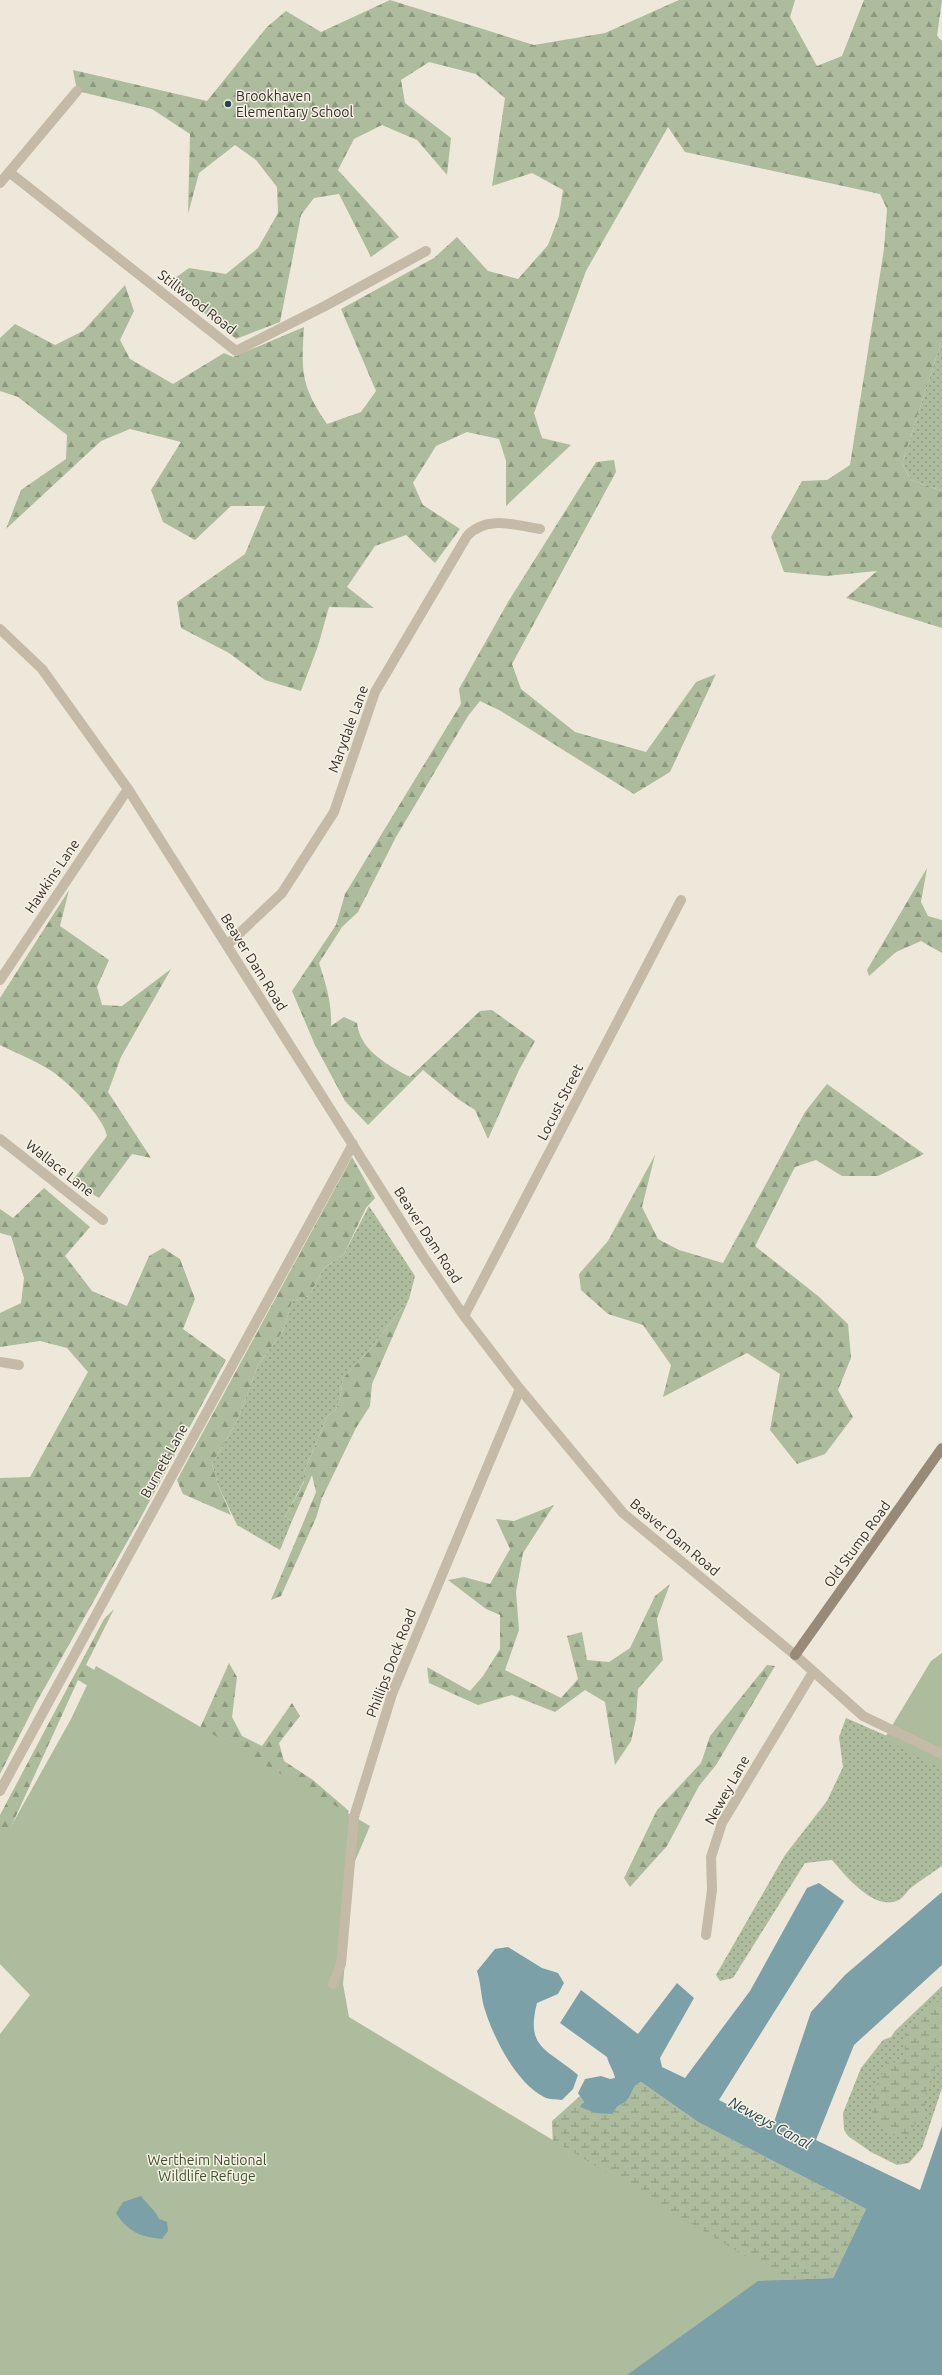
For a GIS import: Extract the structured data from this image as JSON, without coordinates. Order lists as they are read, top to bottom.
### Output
{
  "streets": {
    "street": [
      "Stillwood Road",
      "Marydale Lane",
      "Hawkins Lane",
      "Beaver Dam Road",
      "Locust Street",
      "Wallace Lane",
      "Burnett Lane",
      "Old Stump Road",
      "Phillips Dock Road",
      "Newey Lane"
    ]
  },
  "crossings": [
    ["Marydale Lane", "Beaver Dam Road"],
    ["Hawkins Lane", "Beaver Dam Road"],
    ["Beaver Dam Road", "Locust Street"],
    ["Beaver Dam Road", "Burnett Lane"],
    ["Beaver Dam Road", "Old Stump Road"],
    ["Beaver Dam Road", "Phillips Dock Road"],
    ["Beaver Dam Road", "Newey Lane"]
  ],
  "water": ["Neweys Canal"],
  "parks": ["Wertheim National Wildlife Refuge"],
  "places": ["Brookhaven Elementary School"]
}
